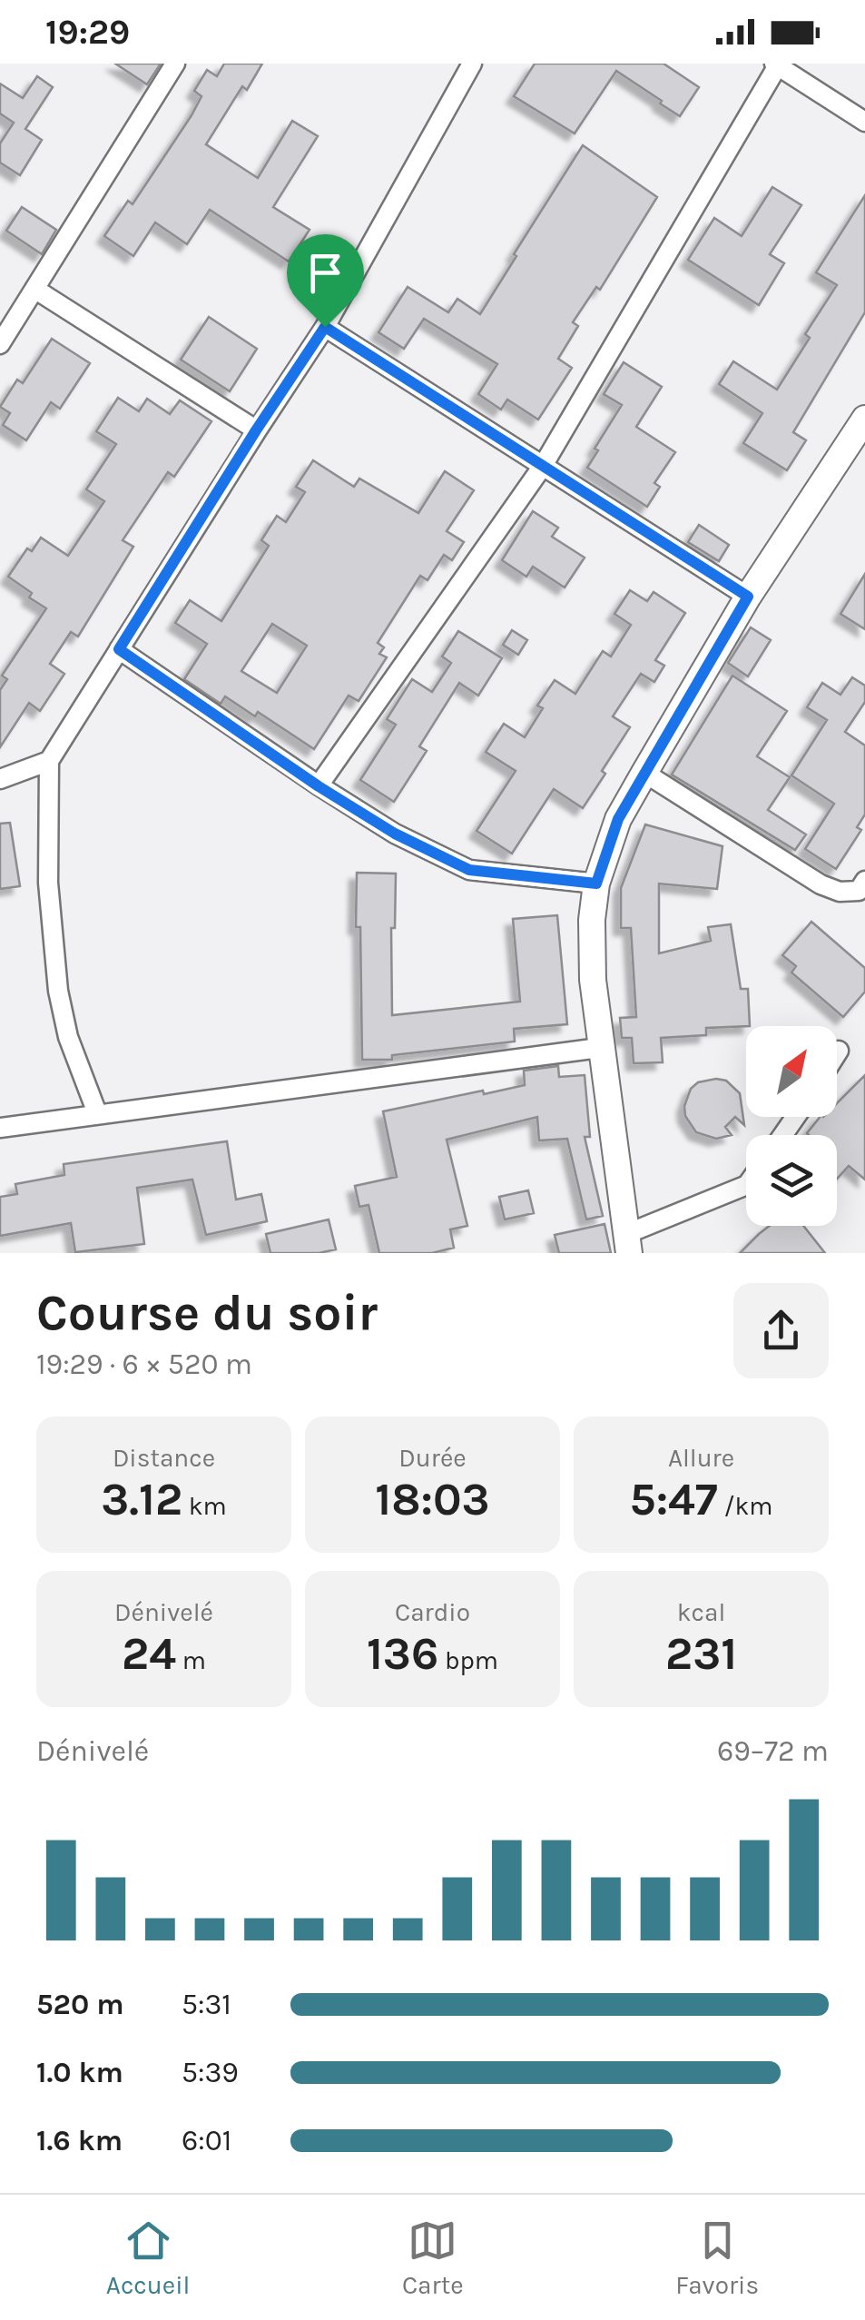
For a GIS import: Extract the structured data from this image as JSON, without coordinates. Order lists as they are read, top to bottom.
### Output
{
  "north": "top right",
  "page": {
    "status": "19:29",
    "heading": ["Course du soir", "19:29 · 6 × 520 m"],
    "stats": [
      ["Distance", "3.12 km"],
      ["Durée", "18:03"],
      ["Allure", "5:47 /km"],
      ["Dénivelé", "24 m"],
      ["Cardio", "136 bpm"],
      ["kcal", "231"]
    ],
    "chart": ["Dénivelé", "69–72 m"],
    "list": [
      {
        "name": "520 m",
        "note": "5:31"
      },
      {
        "name": "1.0 km",
        "note": "5:39"
      },
      {
        "name": "1.6 km",
        "note": "6:01"
      }
    ],
    "tabs": ["Accueil", "Carte", "Favoris"]
  }
}
